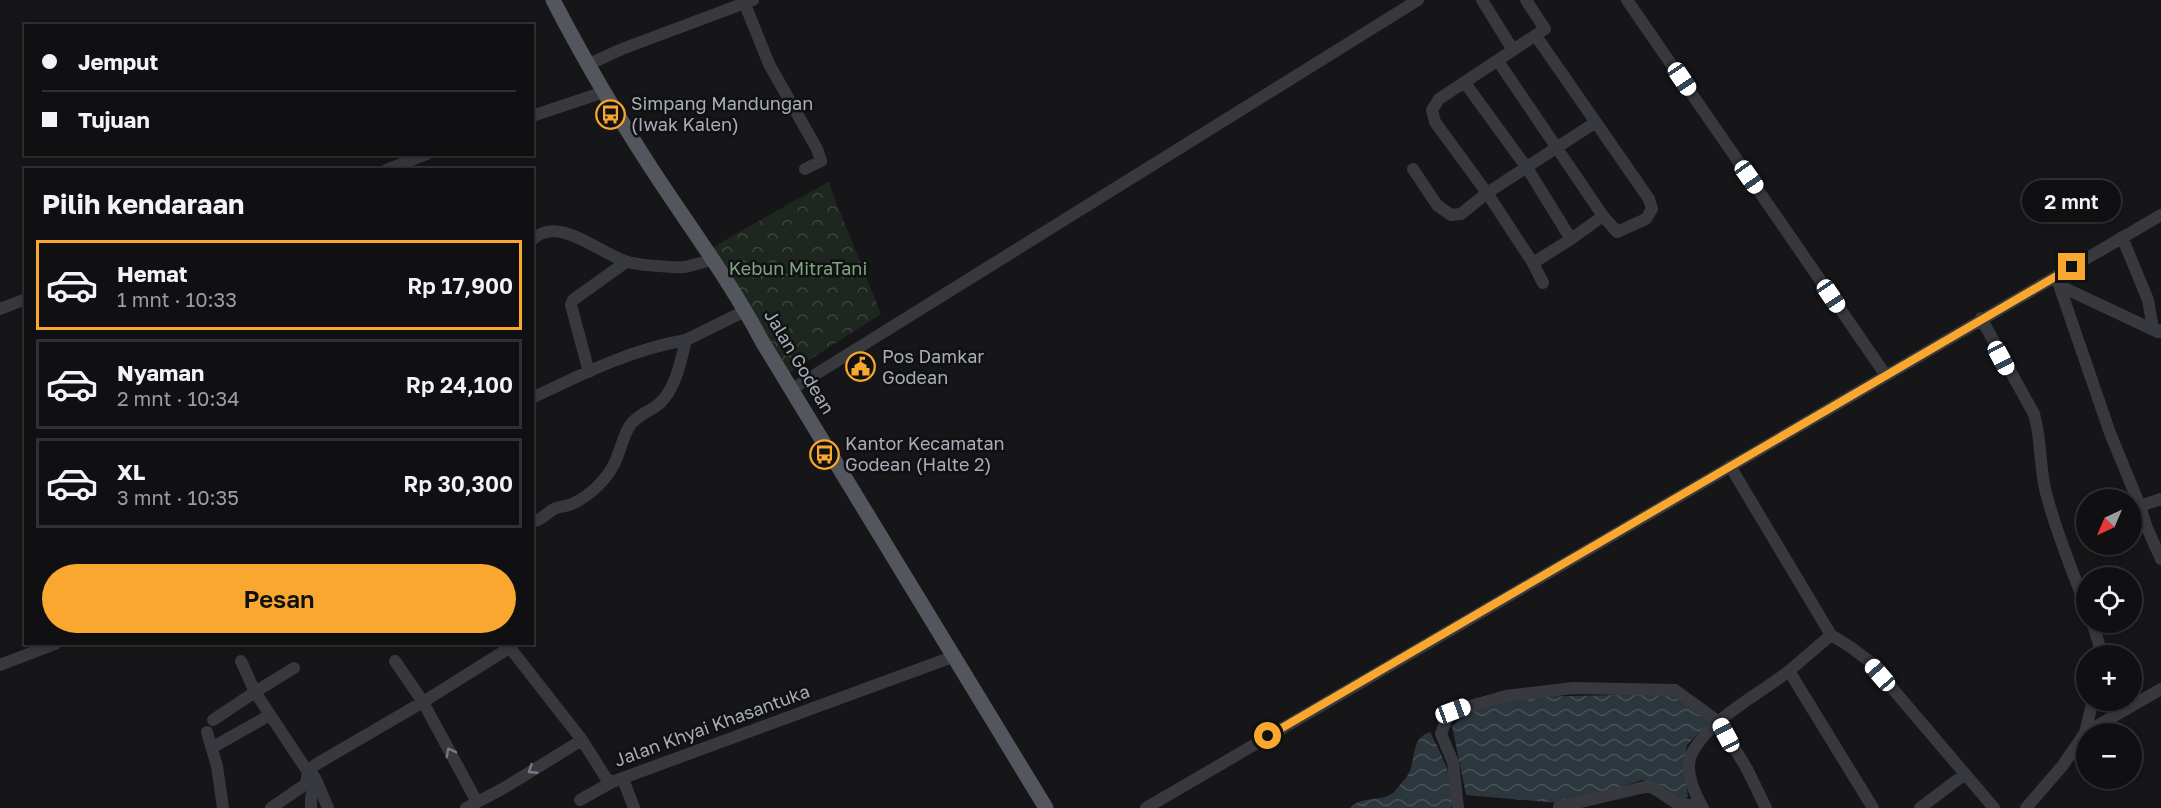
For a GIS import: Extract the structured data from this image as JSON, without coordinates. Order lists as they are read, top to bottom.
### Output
{
  "streets": {
    "main road": ["Jalan Godean"],
    "street": ["Jalan Khyai Khasantuka"]
  },
  "crossings": [
    ["Jalan Godean", "Jalan Khyai Khasantuka"]
  ],
  "parks": ["Kebun MitraTani"],
  "places": {
    "bus stop": ["Simpang Mandungan (Iwak Kalen)", "Kantor Kecamatan Godean (Halte 2)"],
    "public building": ["Pos Damkar Godean"]
  },
  "north": "bottom left",
  "page": {
    "banner": ["Jemput", "Tujuan"],
    "heading": "Pilih kendaraan",
    "bubble": "2 mnt",
    "list": [
      {
        "name": "Hemat",
        "note": "1 mnt · 10:33",
        "value": "Rp 17,900"
      },
      {
        "name": "Nyaman",
        "note": "2 mnt · 10:34",
        "value": "Rp 24,100"
      },
      {
        "name": "XL",
        "note": "3 mnt · 10:35",
        "value": "Rp 30,300"
      }
    ],
    "map_buttons": ["+", "−"],
    "buttons": "Pesan"
  }
}
